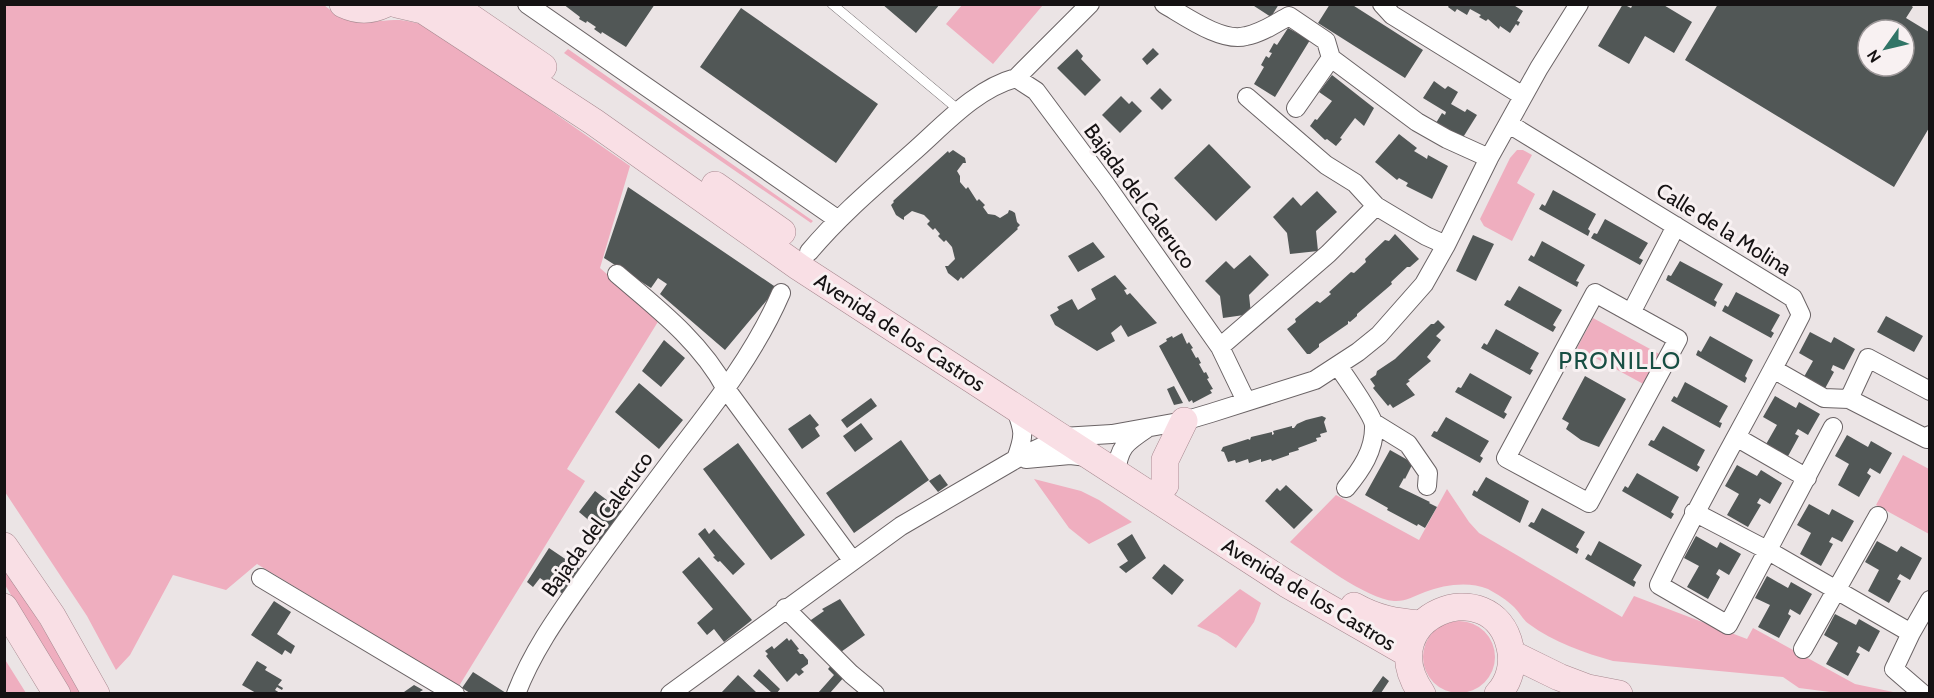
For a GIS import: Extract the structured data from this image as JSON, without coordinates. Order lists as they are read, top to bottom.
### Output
{
  "streets": {
    "main road": ["Avenida de los Castros"],
    "street": ["Bajada del Caleruco", "Calle de la Molina"]
  },
  "districts": ["PRONILLO"],
  "north": "bottom left"
}
